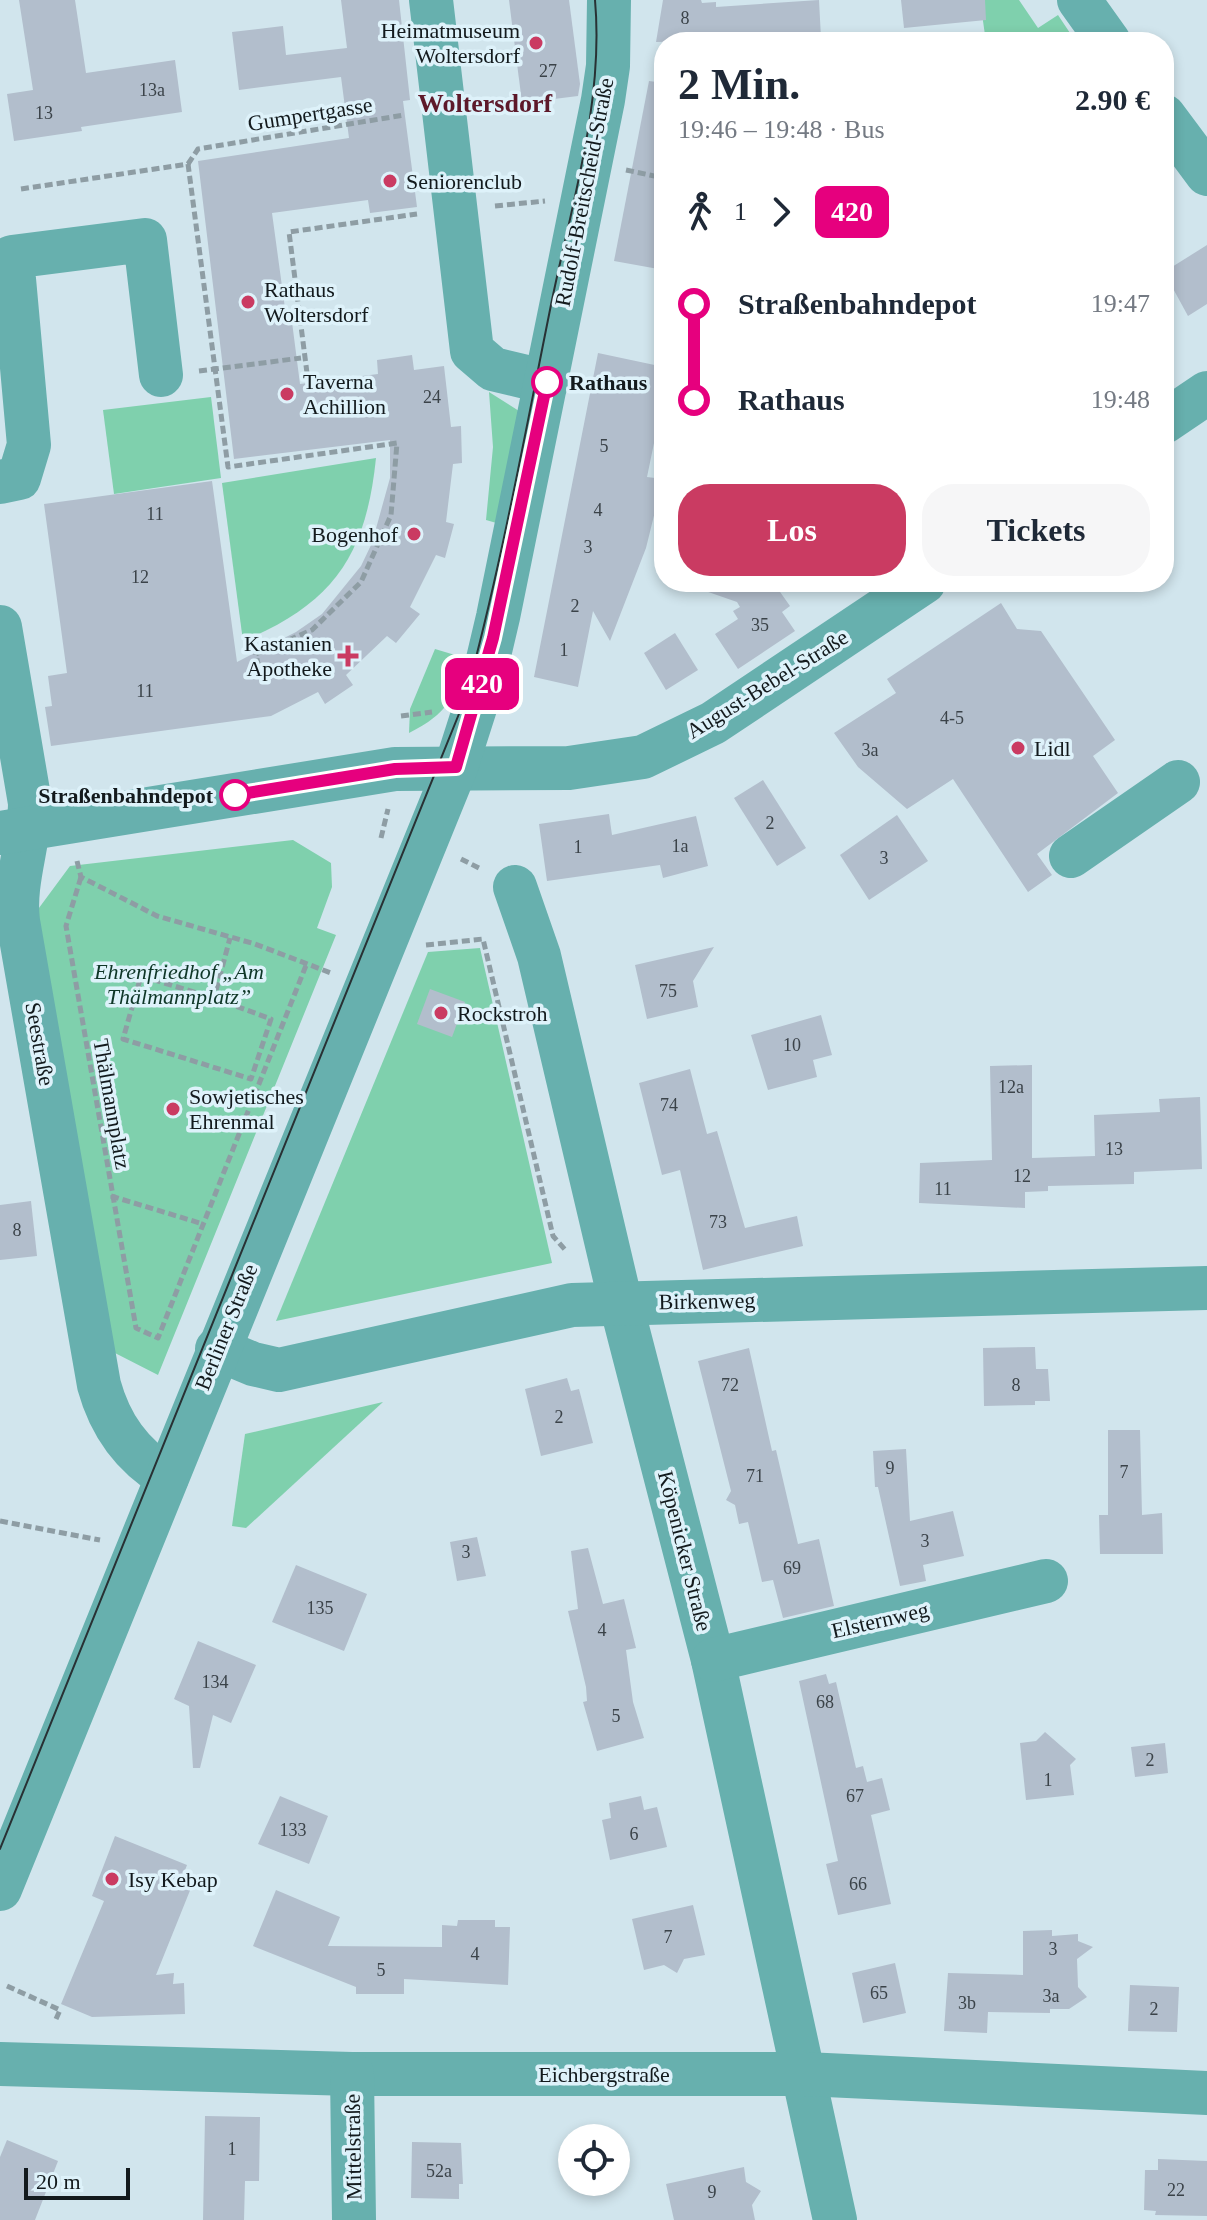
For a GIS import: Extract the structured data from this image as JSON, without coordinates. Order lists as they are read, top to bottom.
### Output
{
  "streets": {
    "street": [
      "Rudolf-Breitscheid-Straße",
      "August-Bebel-Straße",
      "Seestraße",
      "Birkenweg",
      "Berliner Straße",
      "Köpenicker Straße",
      "Elsternweg",
      "Eichbergstraße",
      "Mittelstraße"
    ],
    "path": ["Gumpertgasse", "Thälmannplatz"]
  },
  "crossings": [
    ["Rudolf-Breitscheid-Straße", "August-Bebel-Straße"],
    ["Rudolf-Breitscheid-Straße", "Berliner Straße"],
    ["August-Bebel-Straße", "Seestraße"],
    ["August-Bebel-Straße", "Berliner Straße"],
    ["Seestraße", "Berliner Straße"],
    ["Birkenweg", "Berliner Straße"],
    ["Birkenweg", "Köpenicker Straße"],
    ["Köpenicker Straße", "Elsternweg"],
    ["Köpenicker Straße", "Eichbergstraße"],
    ["Eichbergstraße", "Mittelstraße"]
  ],
  "districts": ["Woltersdorf"],
  "parks": ["Ehrenfriedhof „Am Thälmannplatz”"],
  "places": {
    "other": [
      "Heimatmuseum Woltersdorf",
      "Seniorenclub",
      "Rathaus Woltersdorf",
      "Rathaus",
      "Taverna Achillion",
      "Bogenhof",
      "Lidl",
      "Straßenbahndepot",
      "Rockstroh",
      "Sowjetisches Ehrenmal",
      "Isy Kebap"
    ],
    "health": ["Kastanien Apotheke"]
  },
  "lines": ["bus line 420"],
  "house_numbers": [
    "8",
    "27",
    "13a",
    "13",
    "24",
    "5",
    "4",
    "11",
    "3",
    "12",
    "2",
    "35",
    "1",
    "11",
    "4-5",
    "3a",
    "2",
    "1a",
    "1",
    "3",
    "75",
    "10",
    "12a",
    "74",
    "13",
    "12",
    "11",
    "73",
    "8",
    "72",
    "8",
    "2",
    "9",
    "7",
    "71",
    "3",
    "3",
    "69",
    "135",
    "4",
    "134",
    "68",
    "5",
    "2",
    "1",
    "67",
    "133",
    "6",
    "66",
    "7",
    "3",
    "4",
    "5",
    "65",
    "3a",
    "3b",
    "2",
    "1",
    "52a",
    "22",
    "9"
  ],
  "scale_bar": "20 m",
  "page": {
    "on_map": "420",
    "heading": ["2 Min.", "19:46 – 19:48 · Bus", "2.90 €"],
    "legs": ["1", "420"],
    "list": [
      {
        "name": "Straßenbahndepot",
        "value": "19:47"
      },
      {
        "name": "Rathaus",
        "value": "19:48"
      }
    ],
    "buttons": ["Los", "Tickets"],
    "scale": "20 m"
  }
}
